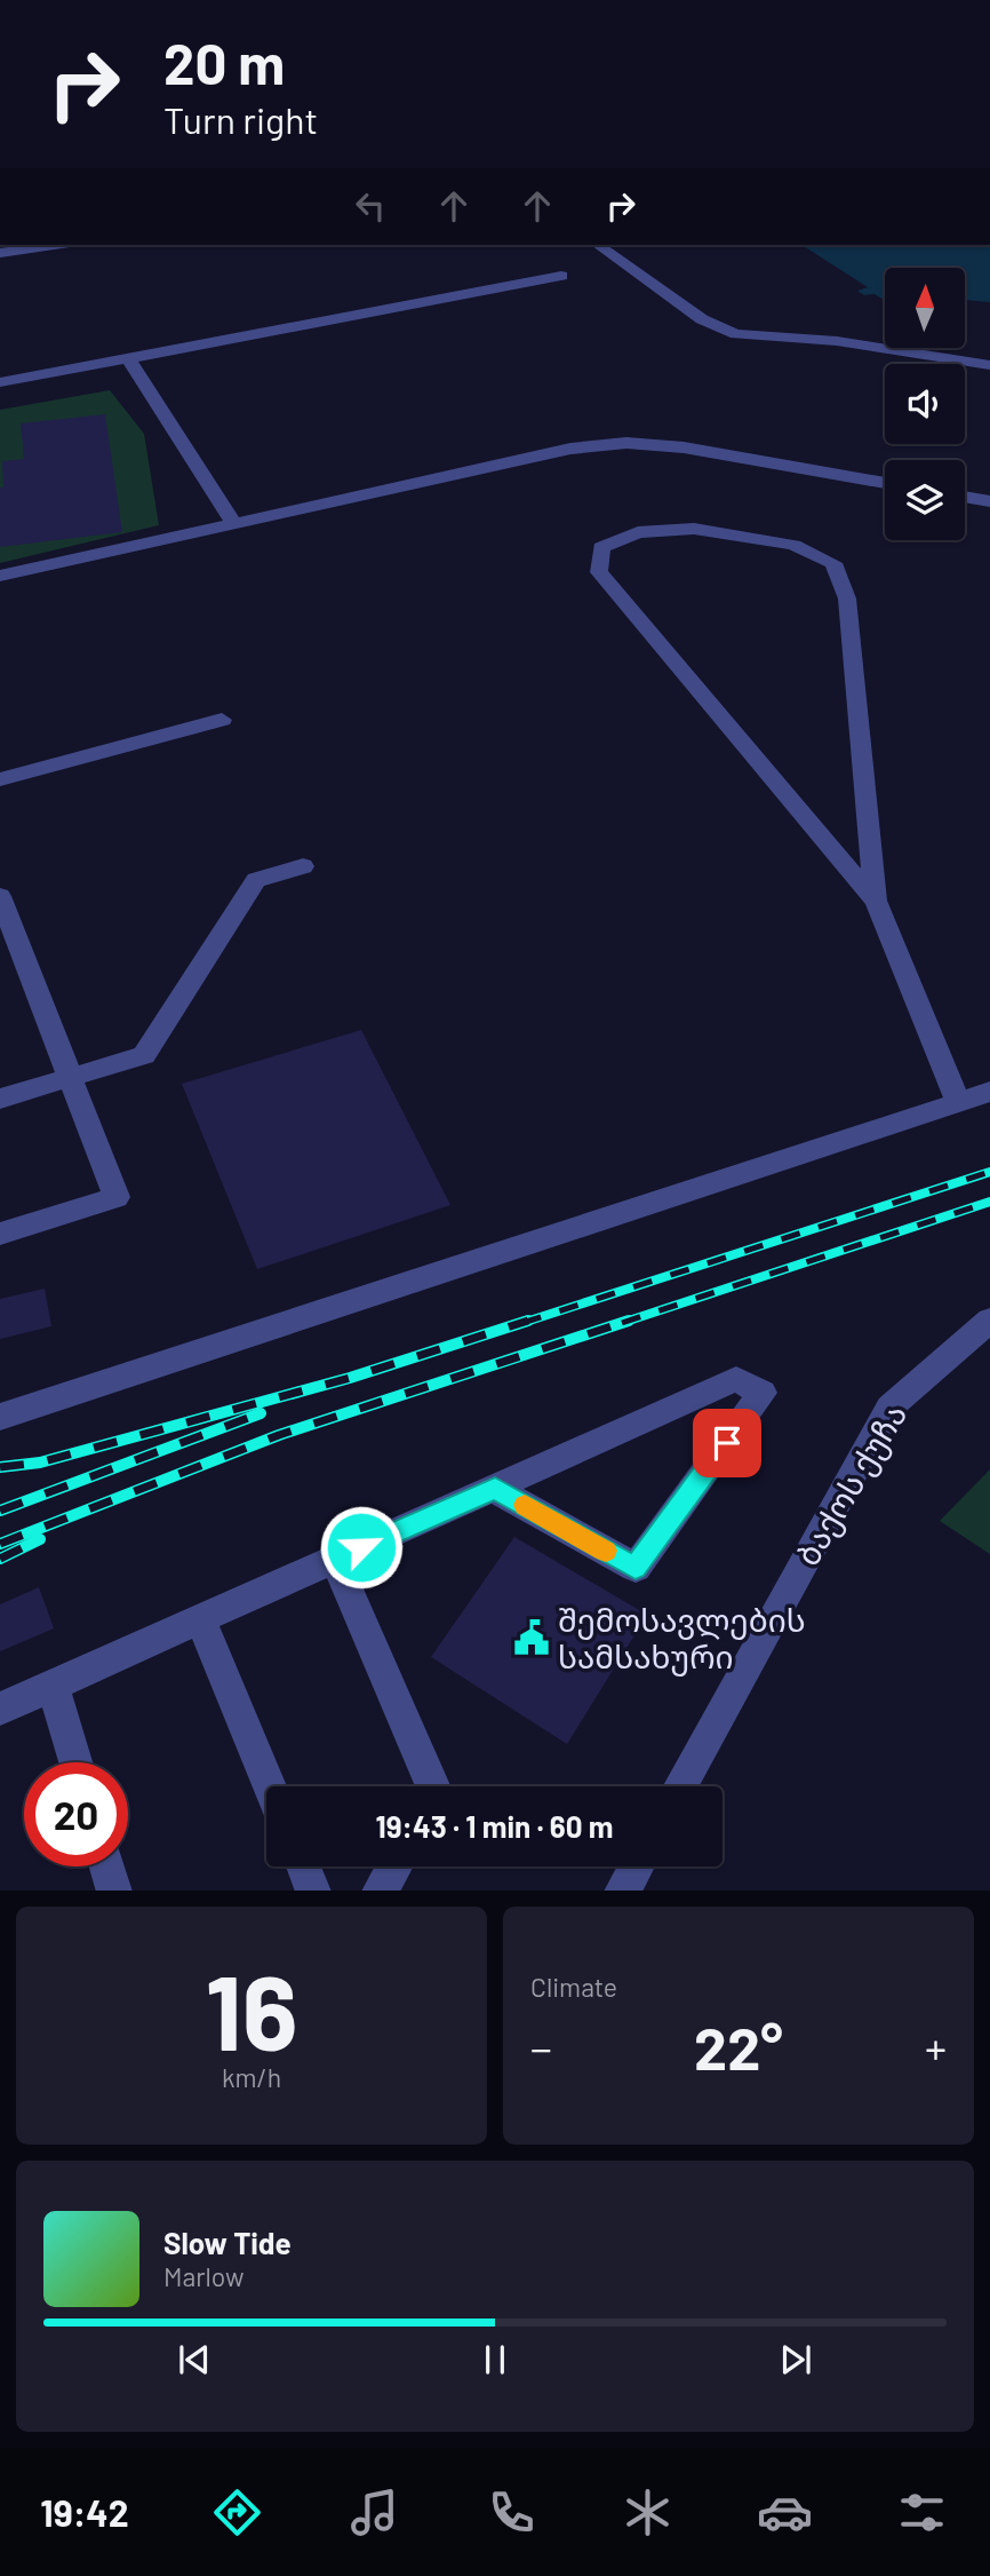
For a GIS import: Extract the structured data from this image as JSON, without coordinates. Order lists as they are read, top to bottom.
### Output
{
  "streets": {
    "street": ["ბაქოს ქუჩა"]
  },
  "places": {
    "public building": ["შემოსავლების სამსახური"]
  },
  "north": "top",
  "page": {
    "turn": ["20 m", "Turn right"],
    "limit": "20",
    "trip": "19:43 · 1 min · 60 m",
    "tile": [
      ["16", "km/h"],
      "Climate"
    ],
    "heat": ["−", "22°", "+"],
    "song": ["Slow Tide", "Marlow"],
    "tabs": "19:42"
  }
}
